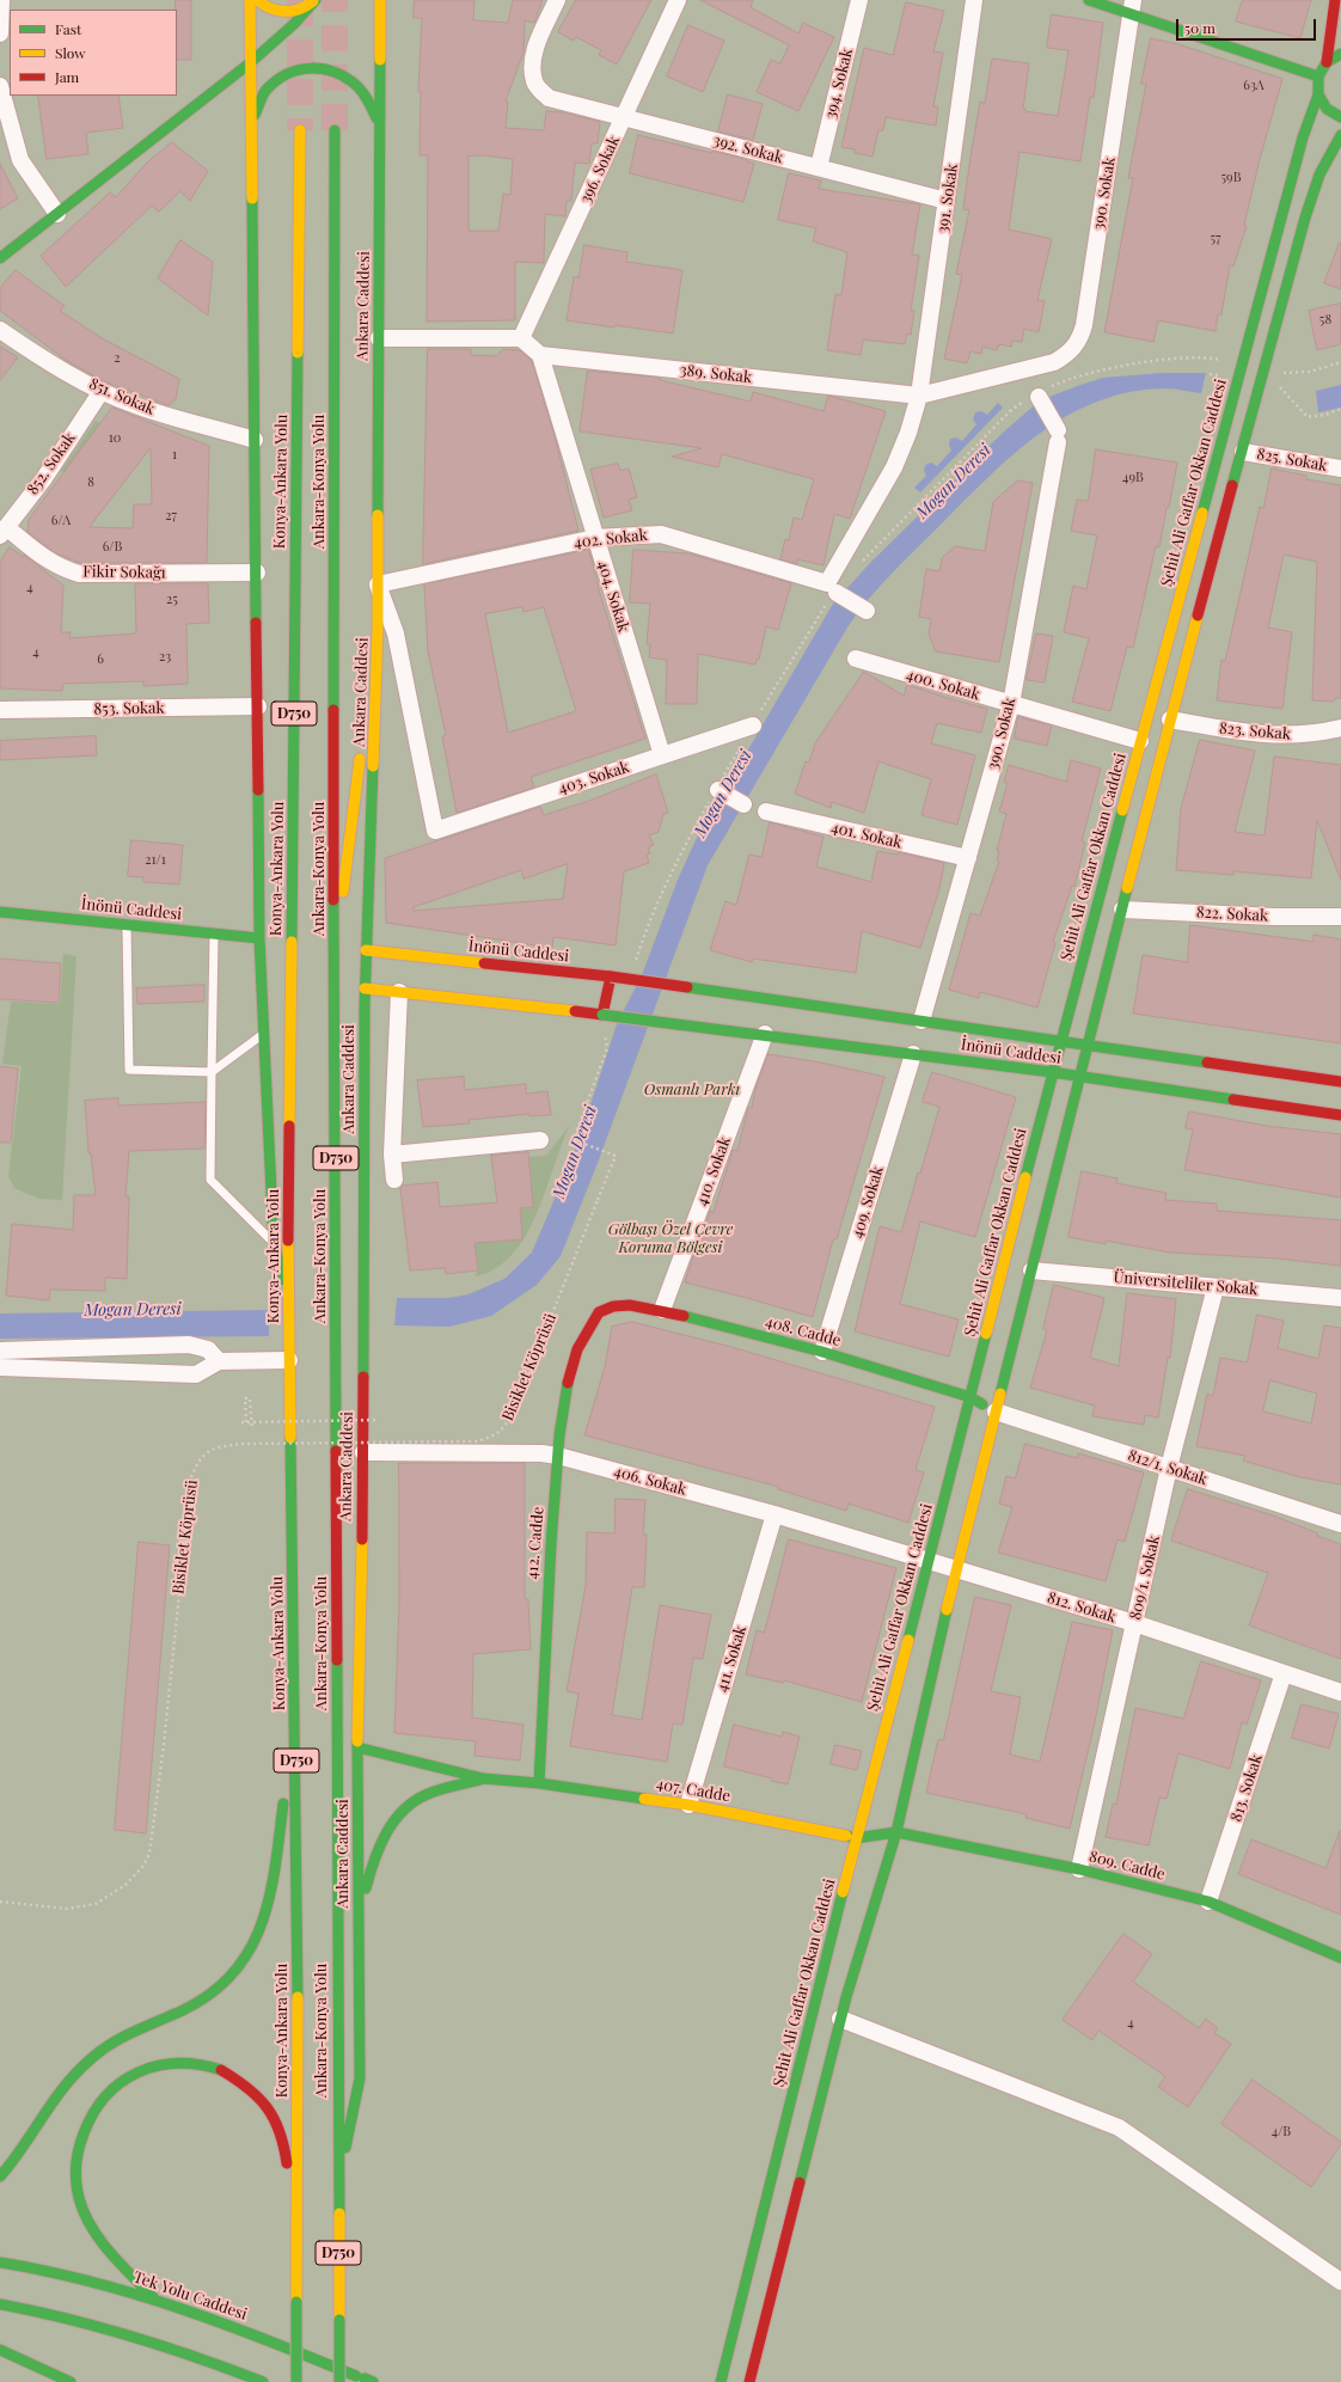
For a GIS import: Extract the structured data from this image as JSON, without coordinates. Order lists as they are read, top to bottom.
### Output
{
  "streets": {
    "main road": [
      "Ankara Caddesi",
      "Konya-Ankara Yolu",
      "Ankara-Konya Yolu",
      "Şehit Ali Gaffar Okkan Caddesi",
      "D750",
      "İnönü Caddesi",
      "408. Cadde",
      "412. Cadde",
      "407. Cadde",
      "809. Cadde",
      "Tek Yolu Caddesi"
    ],
    "street": [
      "394. Sokak",
      "392. Sokak",
      "396. Sokak",
      "390. Sokak",
      "391. Sokak",
      "389. Sokak",
      "851. Sokak",
      "825. Sokak",
      "852. Sokak",
      "402. Sokak",
      "Fikir Sokağı",
      "404. Sokak",
      "400. Sokak",
      "853. Sokak",
      "823. Sokak",
      "403. Sokak",
      "401. Sokak",
      "822. Sokak",
      "410. Sokak",
      "409. Sokak",
      "Üniversiteliler Sokak",
      "812/1. Sokak",
      "406. Sokak",
      "809/1. Sokak",
      "812. Sokak",
      "411. Sokak",
      "813. Sokak"
    ],
    "path": ["Bisiklet Köprüsü"]
  },
  "crossings": [
    ["394. Sokak", "392. Sokak"],
    ["392. Sokak", "396. Sokak"],
    ["392. Sokak", "391. Sokak"],
    ["390. Sokak", "389. Sokak"],
    ["390. Sokak", "400. Sokak"],
    ["390. Sokak", "401. Sokak"],
    ["390. Sokak", "İnönü Caddesi"],
    ["391. Sokak", "389. Sokak"],
    ["391. Sokak", "402. Sokak"],
    ["Ankara Caddesi", "Ankara-Konya Yolu"],
    ["Ankara Caddesi", "402. Sokak"],
    ["Ankara Caddesi", "403. Sokak"],
    ["Ankara Caddesi", "İnönü Caddesi"],
    ["Ankara Caddesi", "406. Sokak"],
    ["389. Sokak", "404. Sokak"],
    ["851. Sokak", "852. Sokak"],
    ["852. Sokak", "Fikir Sokağı"],
    ["Konya-Ankara Yolu", "D750"],
    ["Şehit Ali Gaffar Okkan Caddesi", "400. Sokak"],
    ["Şehit Ali Gaffar Okkan Caddesi", "İnönü Caddesi"],
    ["Şehit Ali Gaffar Okkan Caddesi", "408. Cadde"],
    ["Şehit Ali Gaffar Okkan Caddesi", "406. Sokak"],
    ["Şehit Ali Gaffar Okkan Caddesi", "812. Sokak"],
    ["Şehit Ali Gaffar Okkan Caddesi", "407. Cadde"],
    ["402. Sokak", "404. Sokak"],
    ["402. Sokak", "403. Sokak"],
    ["404. Sokak", "403. Sokak"],
    ["D750", "Tek Yolu Caddesi"],
    ["İnönü Caddesi", "410. Sokak"],
    ["İnönü Caddesi", "409. Sokak"],
    ["410. Sokak", "408. Cadde"],
    ["409. Sokak", "408. Cadde"],
    ["Üniversiteliler Sokak", "809/1. Sokak"],
    ["408. Cadde", "812/1. Sokak"],
    ["408. Cadde", "412. Cadde"],
    ["812/1. Sokak", "809/1. Sokak"],
    ["406. Sokak", "412. Cadde"],
    ["406. Sokak", "812. Sokak"],
    ["406. Sokak", "411. Sokak"],
    ["412. Cadde", "407. Cadde"],
    ["809/1. Sokak", "812. Sokak"],
    ["809/1. Sokak", "809. Cadde"],
    ["812. Sokak", "813. Sokak"],
    ["411. Sokak", "407. Cadde"],
    ["813. Sokak", "809. Cadde"],
    ["407. Cadde", "809. Cadde"]
  ],
  "water": ["Mogan Deresi"],
  "parks": ["Osmanlı Parkı", "Gölbaşı Özel Çevre Koruma Bölgesi"],
  "house_numbers": [
    "63A",
    "59B",
    "57",
    "58",
    "2",
    "10",
    "1",
    "49B",
    "8",
    "27",
    "6/A",
    "6/B",
    "4",
    "25",
    "4",
    "23",
    "6",
    "21/1",
    "4",
    "4/B"
  ],
  "legend": ["Fast", "Slow", "Jam"],
  "scale_bar": "50 m"
}
